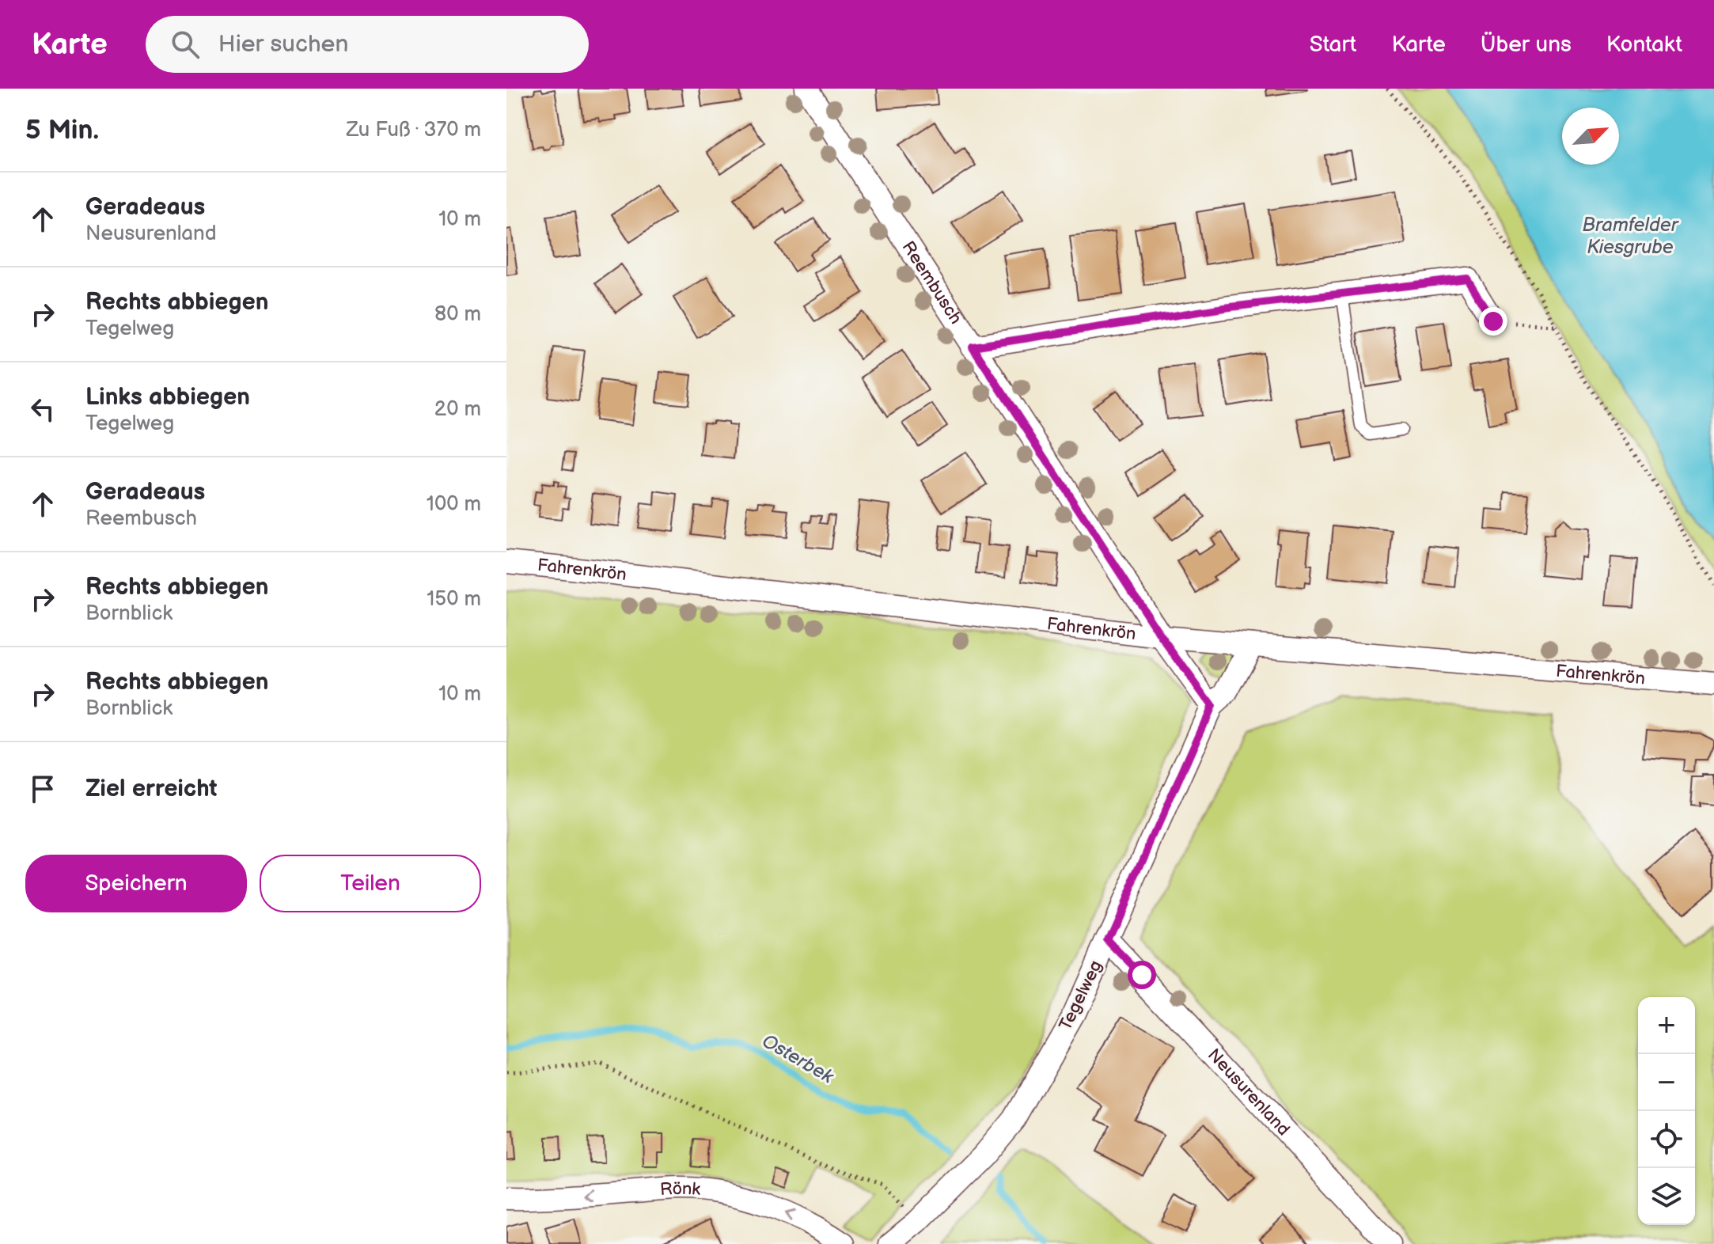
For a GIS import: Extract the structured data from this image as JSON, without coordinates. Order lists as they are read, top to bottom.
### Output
{
  "streets": {
    "street": [
      "Reembusch",
      "Fahrenkrön",
      "Tegelweg",
      "Neusurenland",
      "Rönk"
    ]
  },
  "crossings": [
    ["Reembusch", "Fahrenkrön"],
    ["Fahrenkrön", "Tegelweg"],
    ["Tegelweg", "Neusurenland"]
  ],
  "one_way": ["Rönk"],
  "water": ["Bramfelder Kiesgrube", "Osterbek"],
  "north": "top right",
  "page": {
    "header": "Karte",
    "search": "Hier suchen",
    "nav": [
      "Start",
      "Karte",
      "Über uns",
      "Kontakt"
    ],
    "heading": ["5 Min.", "Zu Fuß · 370 m"],
    "list": [
      ["Geradeaus", "Neusurenland", "10 m"],
      ["Rechts abbiegen", "Tegelweg", "80 m"],
      ["Links abbiegen", "Tegelweg", "20 m"],
      ["Geradeaus", "Reembusch", "100 m"],
      ["Rechts abbiegen", "Bornblick", "150 m"],
      ["Rechts abbiegen", "Bornblick", "10 m"],
      "Ziel erreicht"
    ],
    "buttons": ["Speichern", "Teilen"],
    "map_buttons": ["+", "−"]
  }
}
